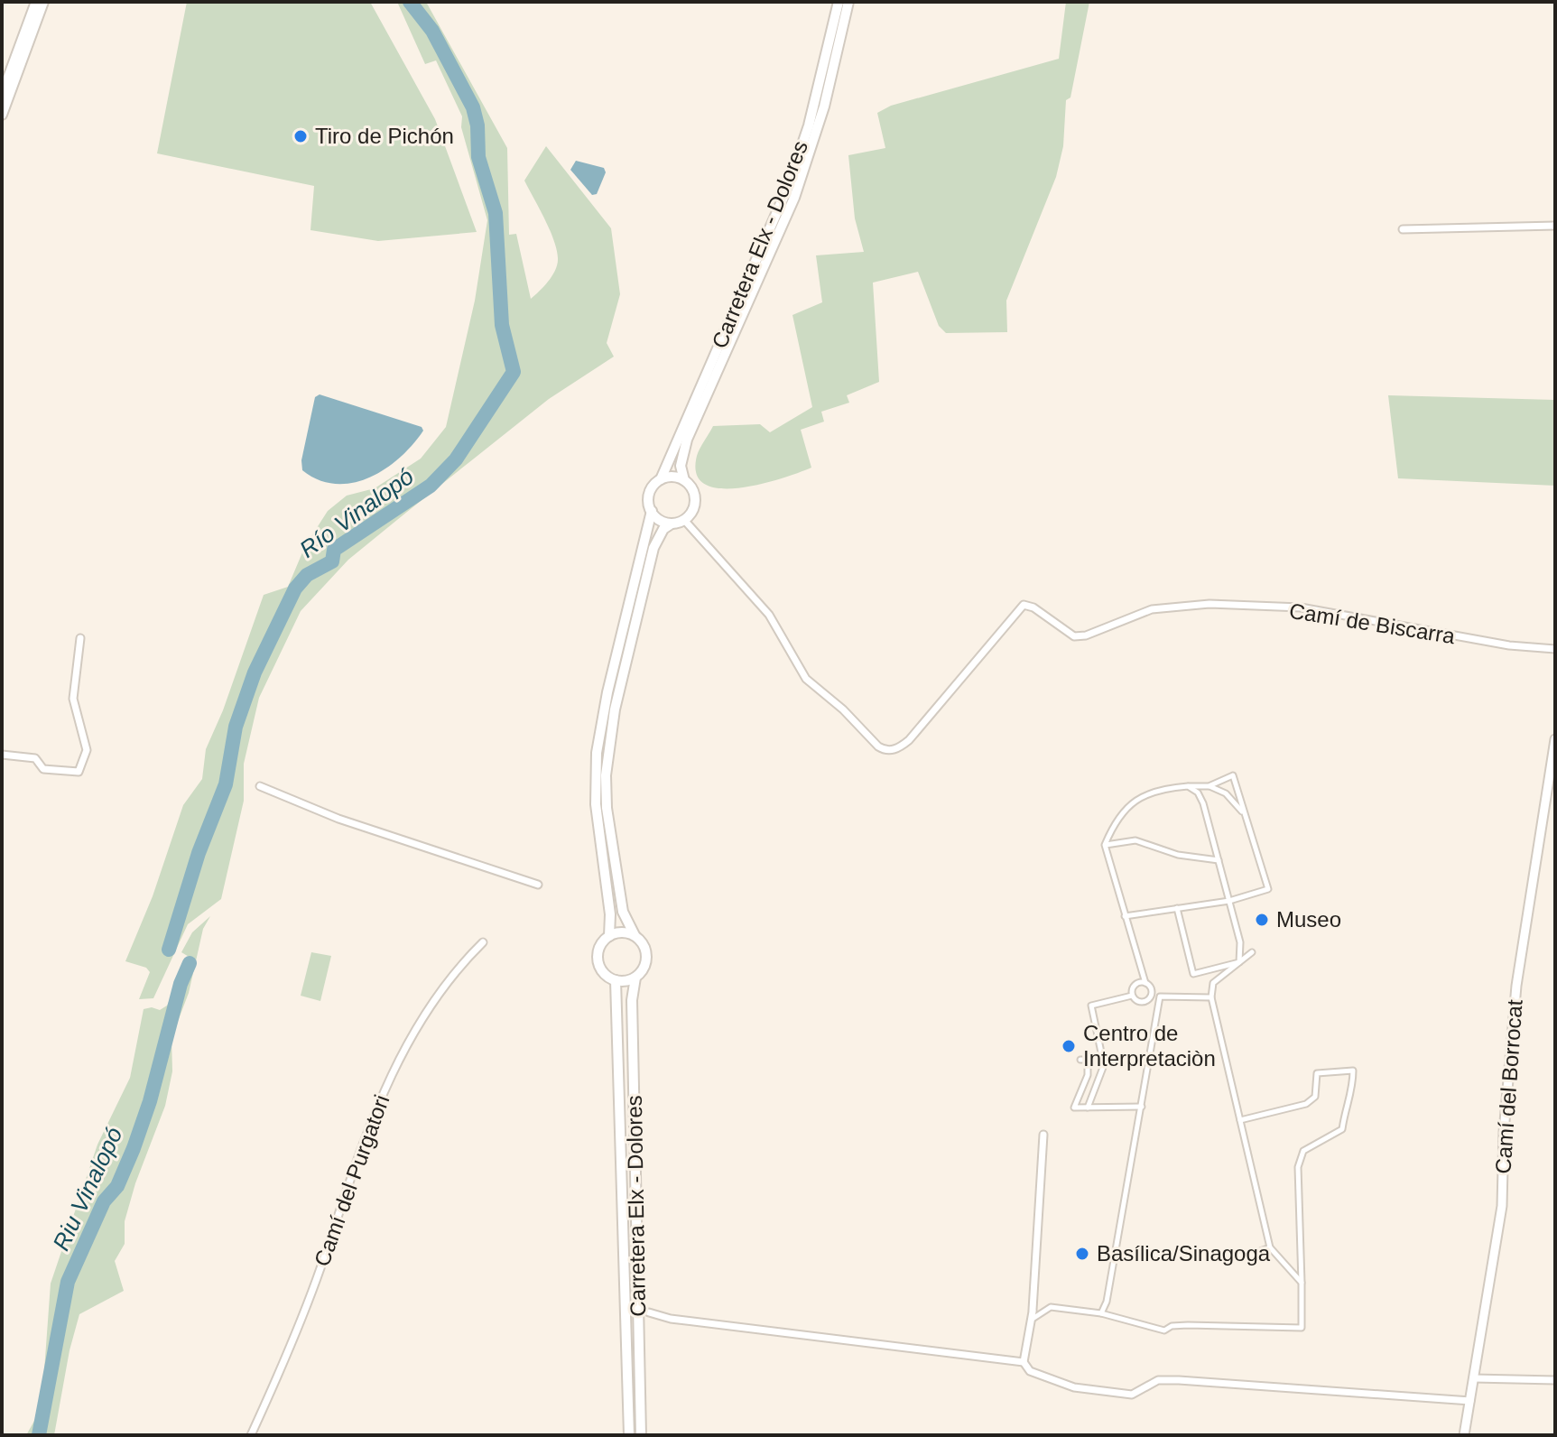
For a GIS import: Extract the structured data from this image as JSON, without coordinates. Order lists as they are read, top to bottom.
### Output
{
  "streets": {
    "main road": ["Carretera Elx - Dolores"],
    "street": ["Camí de Biscarra", "Camí del Borrocat", "Camí del Purgatori"]
  },
  "crossings": [
    ["Carretera Elx - Dolores", "Camí de Biscarra"]
  ],
  "water": ["Río Vinalopó", "Riu Vinalopó"],
  "places": [
    "Tiro de Pichón",
    "Museo",
    "Centro de Interpretaciòn",
    "Basílica/Sinagoga"
  ]
}
